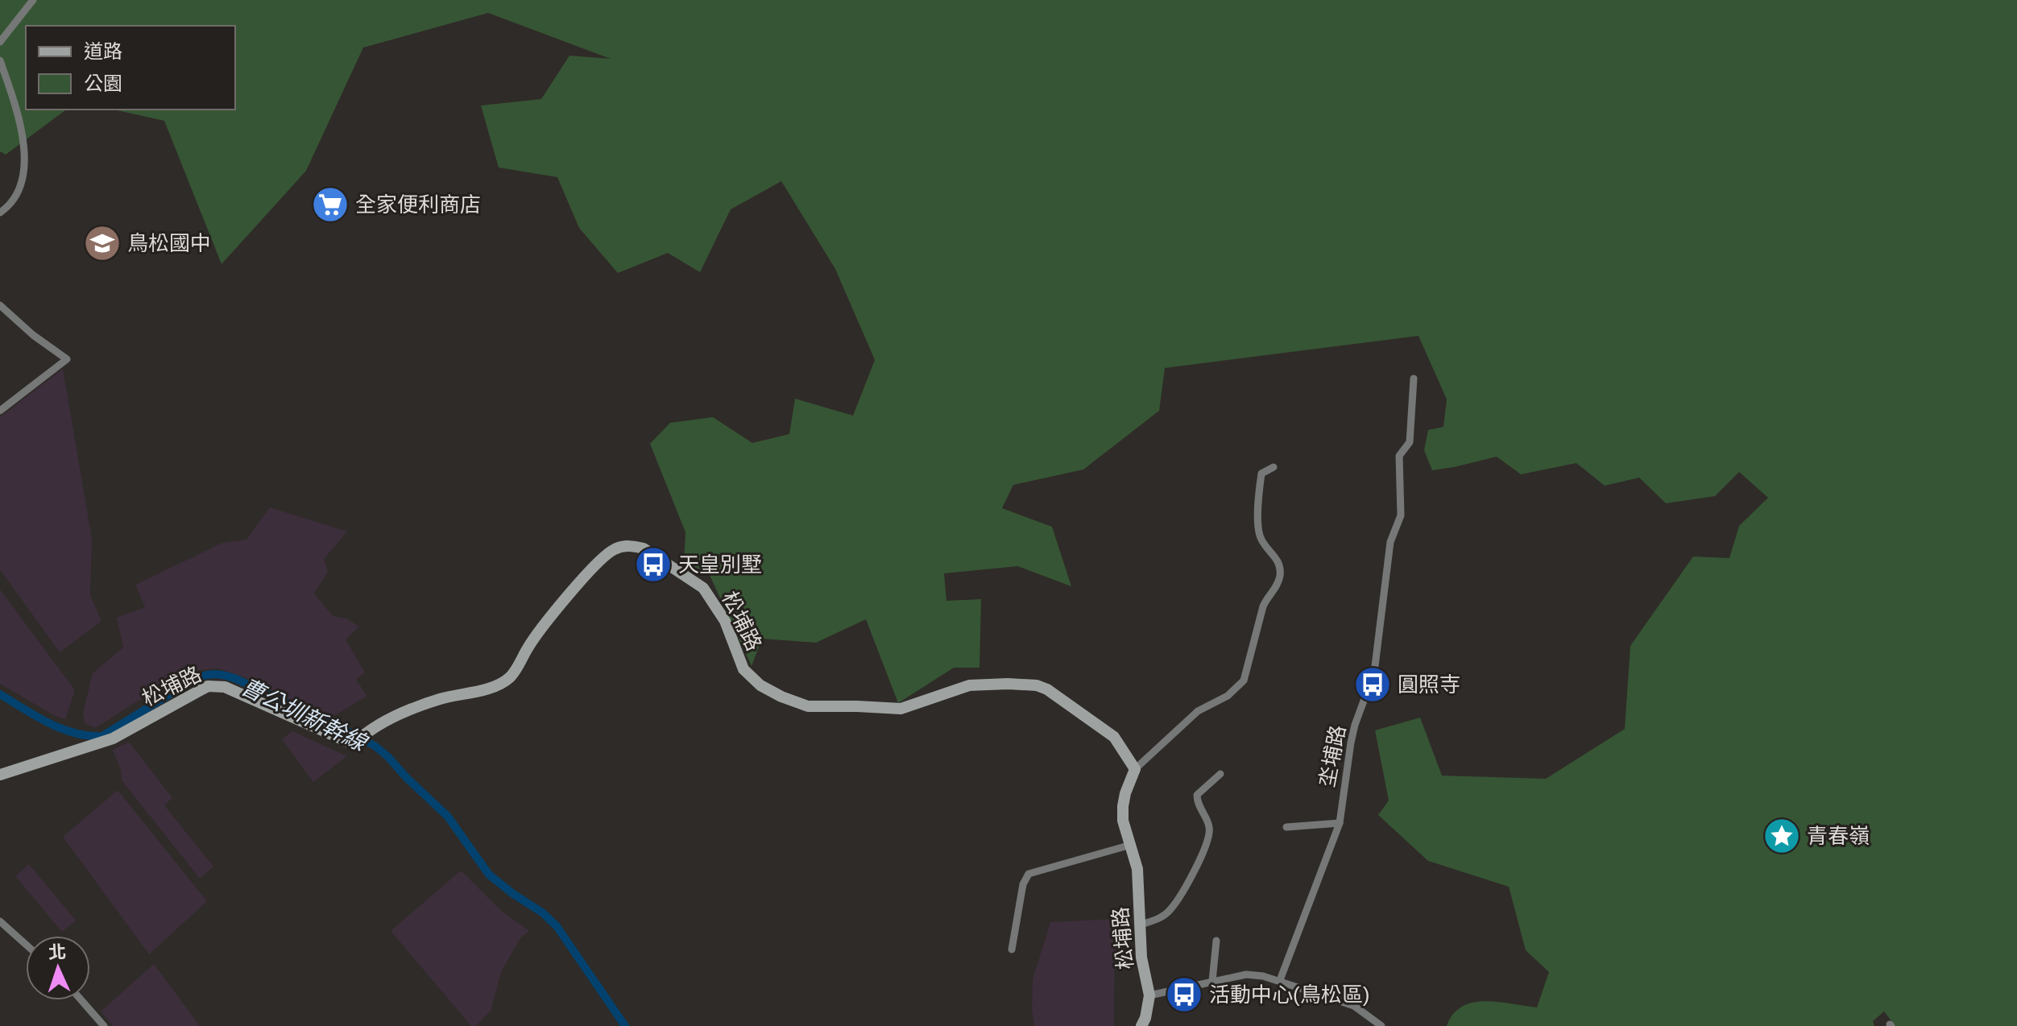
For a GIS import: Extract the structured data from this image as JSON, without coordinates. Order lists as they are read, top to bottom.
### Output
{
  "streets": {
    "street": ["松埔路", "坔埔路"]
  },
  "crossings": [
    ["松埔路", "坔埔路"]
  ],
  "water": ["曹公圳新幹線"],
  "places": {
    "supermarket": ["全家便利商店"],
    "school or university": ["鳥松國中"],
    "bus stop": ["天皇別墅", "圓照寺", "活動中心(鳥松區)"],
    "place": ["青春嶺"]
  },
  "legend": ["道路", "公園"],
  "north": "top"
}
